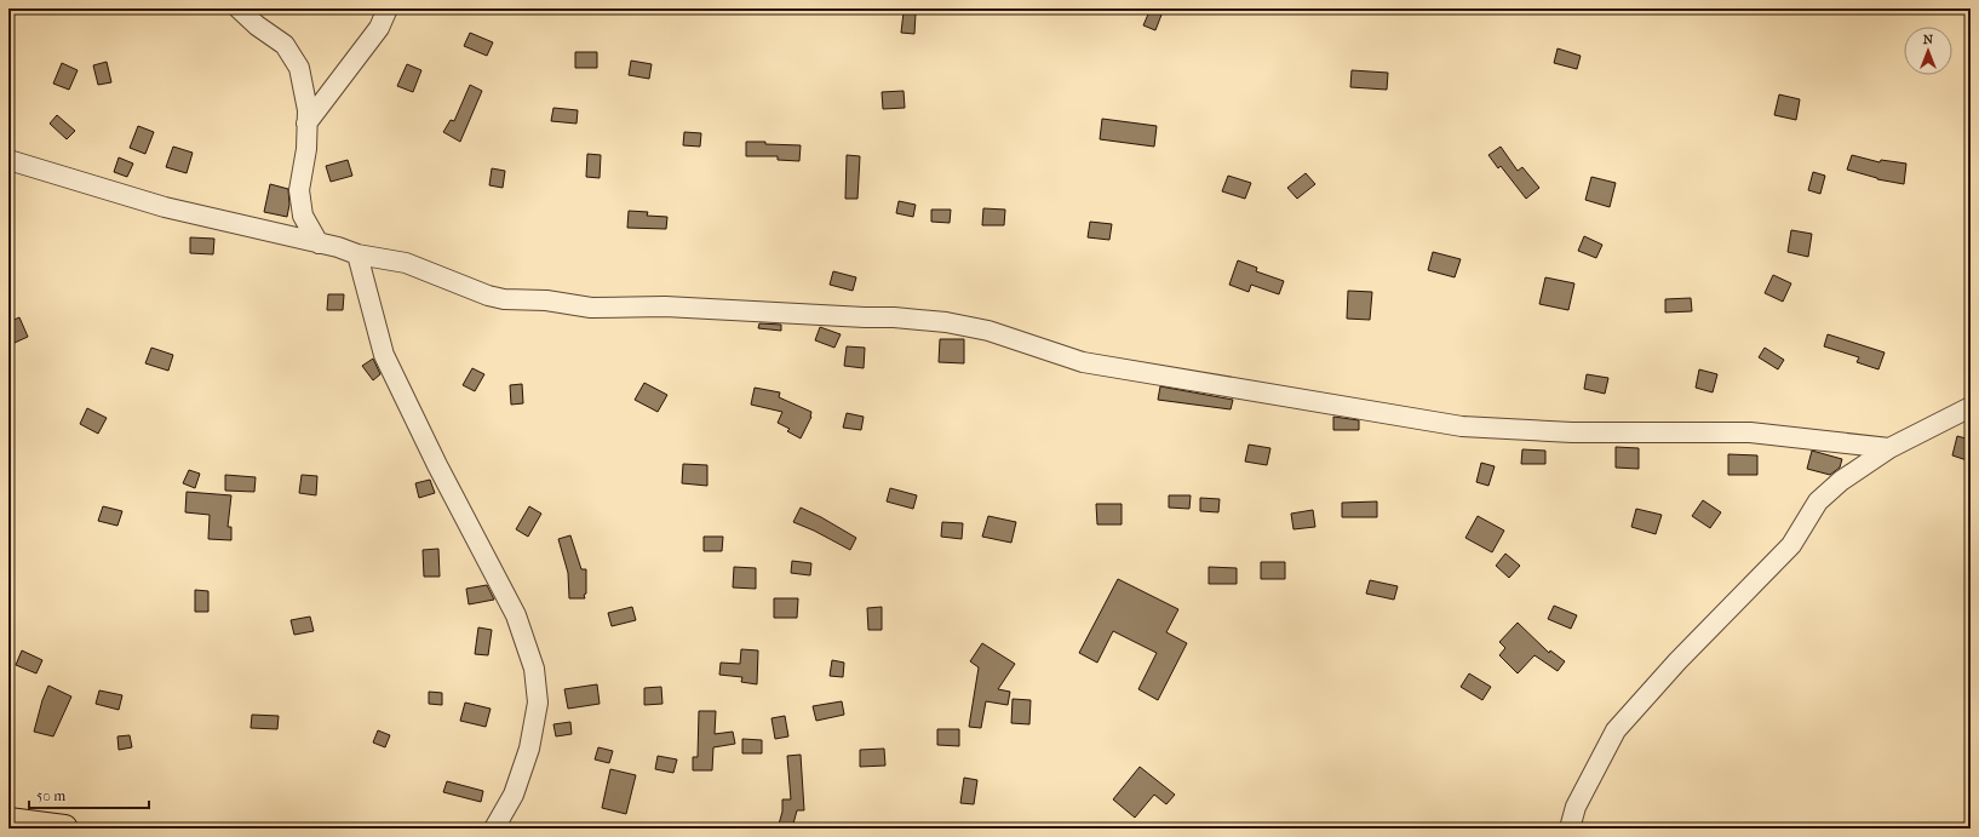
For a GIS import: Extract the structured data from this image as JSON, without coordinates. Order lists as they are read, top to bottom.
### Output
{
  "scale_bar": "50 m",
  "north": "top"
}
